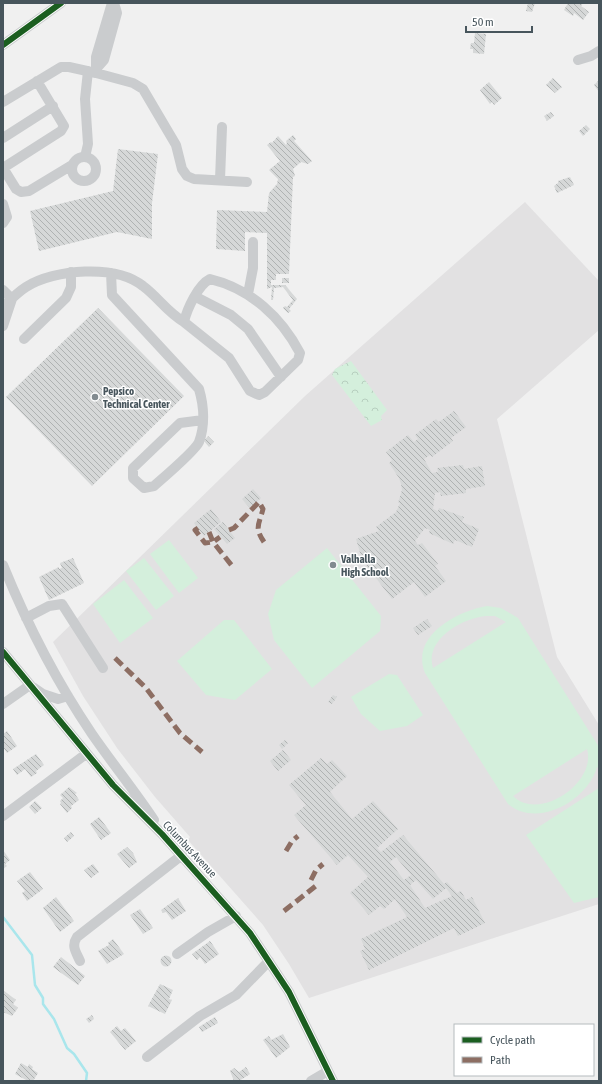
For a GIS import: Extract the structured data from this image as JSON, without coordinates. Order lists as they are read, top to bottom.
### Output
{
  "streets": {
    "street": ["Columbus Avenue"]
  },
  "places": ["Pepsico Technical Center", "Valhalla High School"],
  "legend": ["Cycle path", "Path"],
  "scale_bar": "50 m"
}
